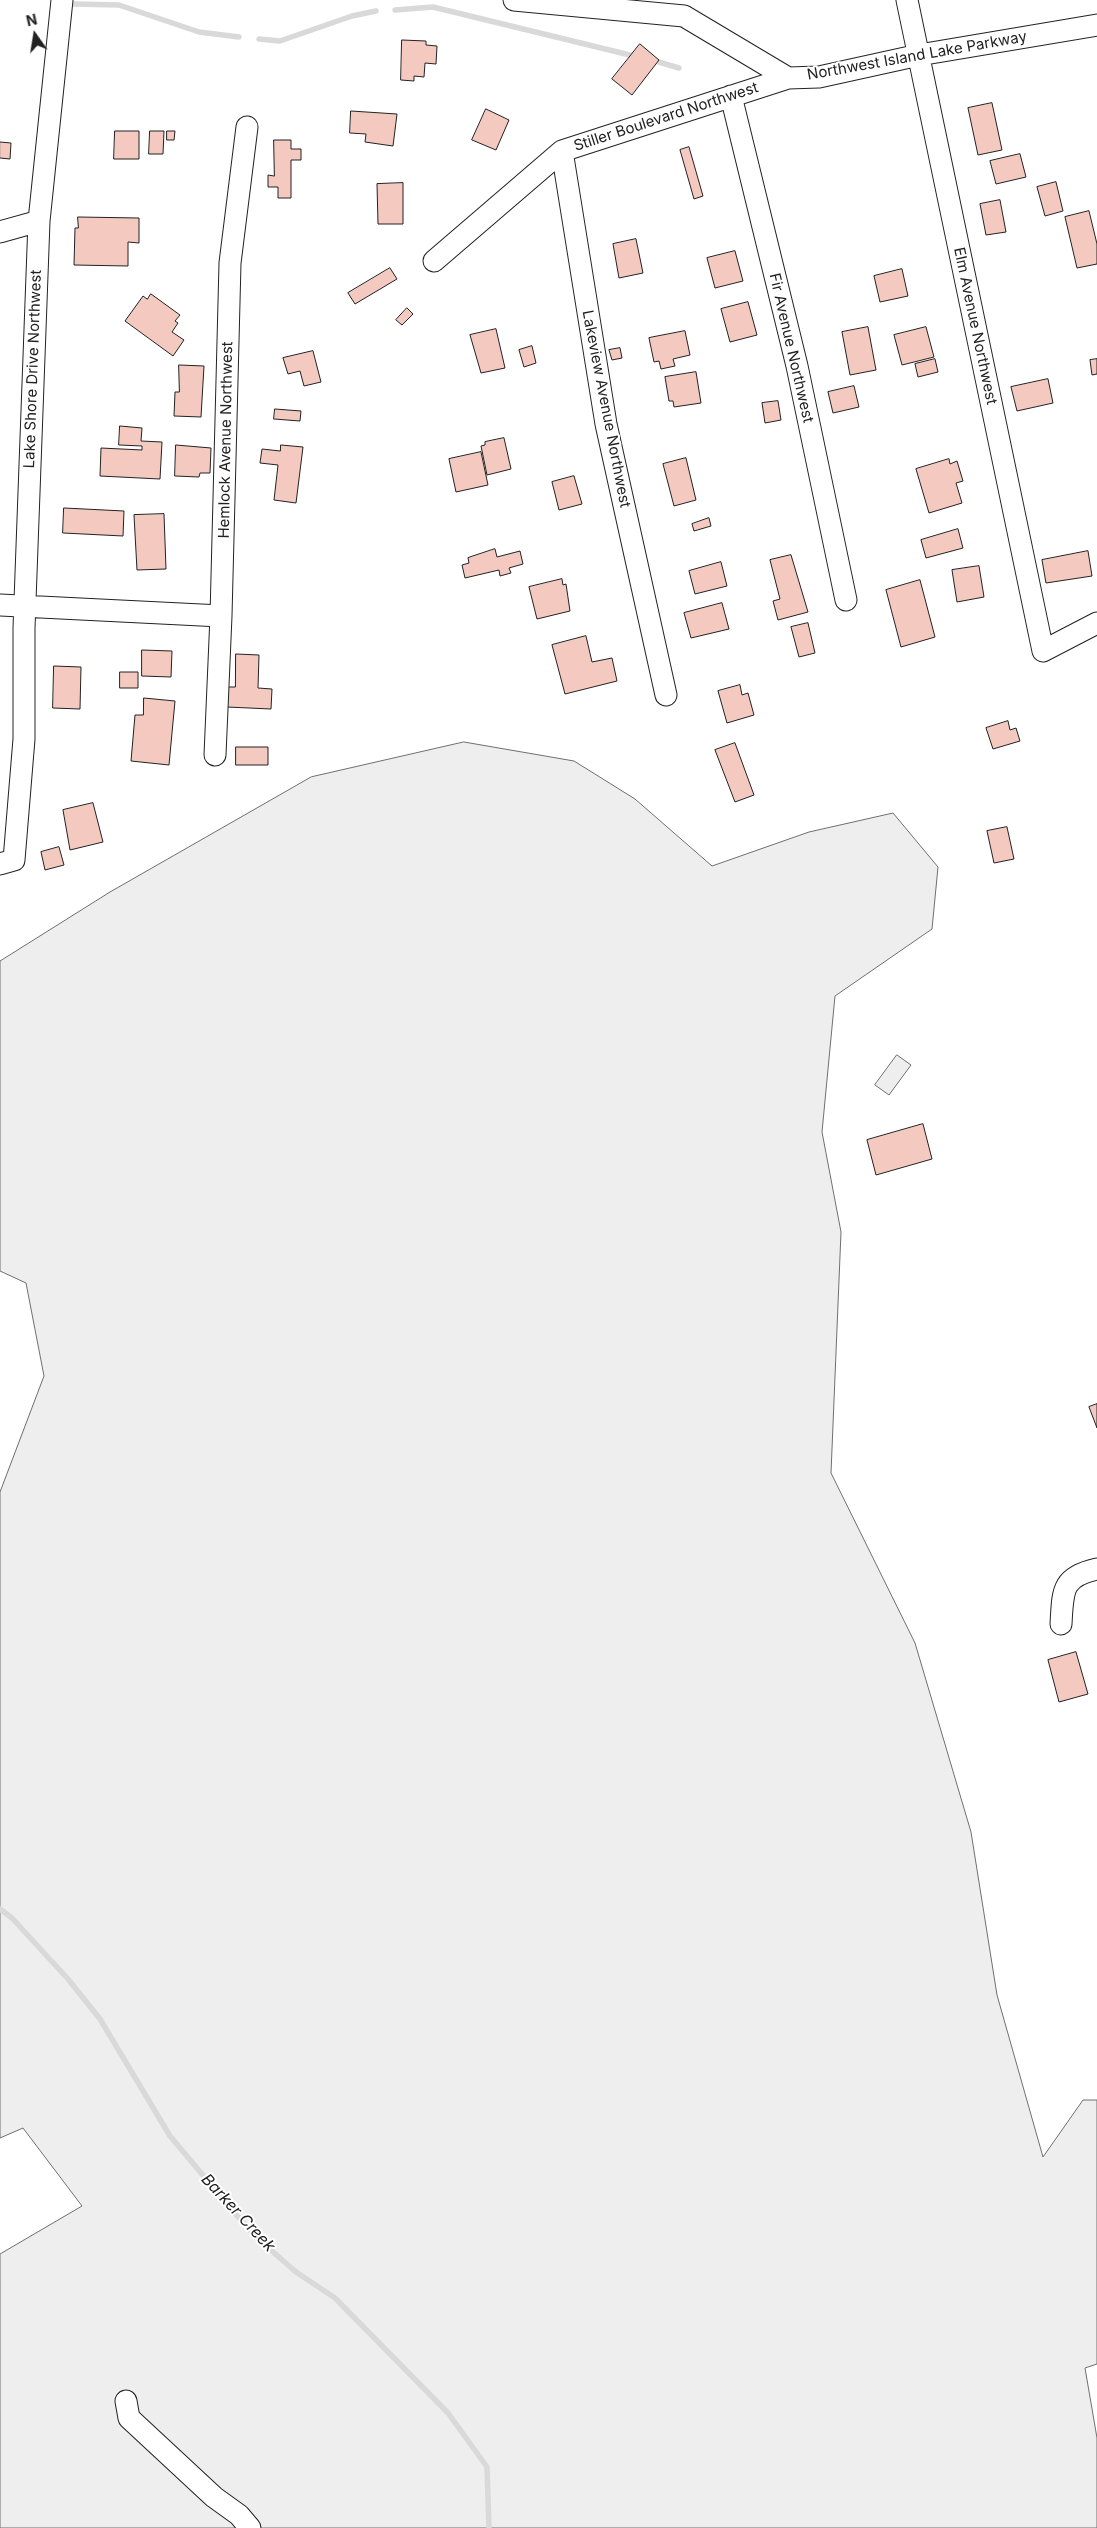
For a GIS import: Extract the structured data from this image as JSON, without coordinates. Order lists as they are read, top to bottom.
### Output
{
  "streets": {
    "street": [
      "Northwest Island Lake Parkway",
      "Stiller Boulevard Northwest",
      "Elm Avenue Northwest",
      "Fir Avenue Northwest",
      "Lake Shore Drive Northwest",
      "Lakeview Avenue Northwest",
      "Hemlock Avenue Northwest"
    ]
  },
  "crossings": [
    ["Northwest Island Lake Parkway", "Stiller Boulevard Northwest"],
    ["Northwest Island Lake Parkway", "Elm Avenue Northwest"],
    ["Stiller Boulevard Northwest", "Fir Avenue Northwest"],
    ["Stiller Boulevard Northwest", "Lakeview Avenue Northwest"]
  ],
  "water": ["Barker Creek"],
  "north": "top"
}
